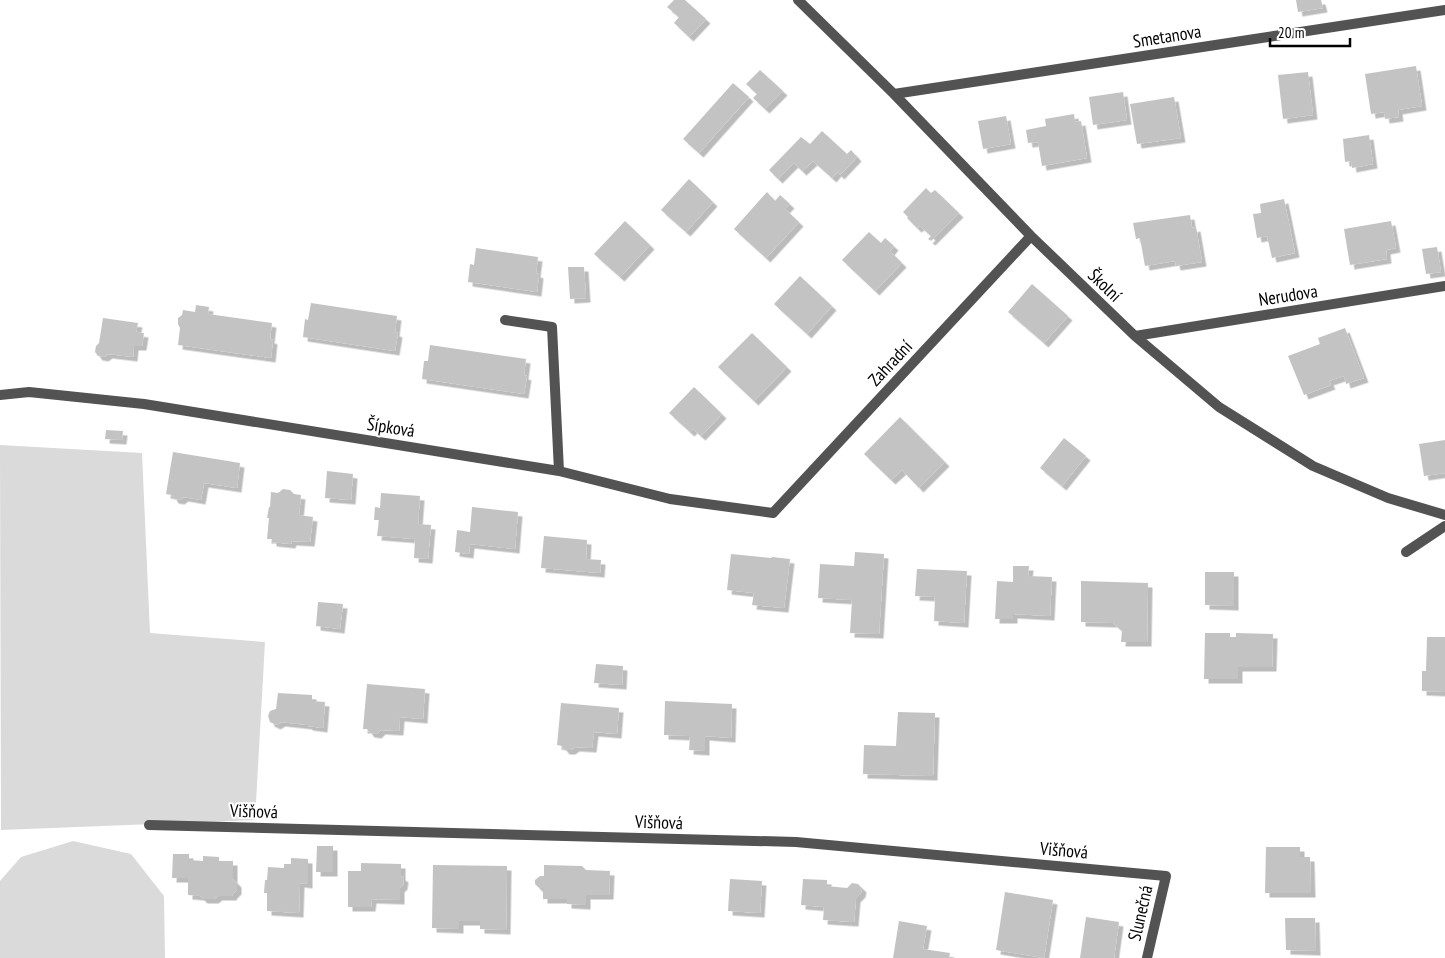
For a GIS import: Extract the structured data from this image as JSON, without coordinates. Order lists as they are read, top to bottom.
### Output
{
  "streets": {
    "street": [
      "Smetanova",
      "Školní",
      "Nerudova",
      "Zahradní",
      "Šípková",
      "Višňová",
      "Slunečná"
    ]
  },
  "crossings": [
    ["Smetanova", "Školní"],
    ["Školní", "Nerudova"],
    ["Školní", "Zahradní"],
    ["Zahradní", "Šípková"],
    ["Višňová", "Slunečná"]
  ],
  "scale_bar": "20 m"
}
